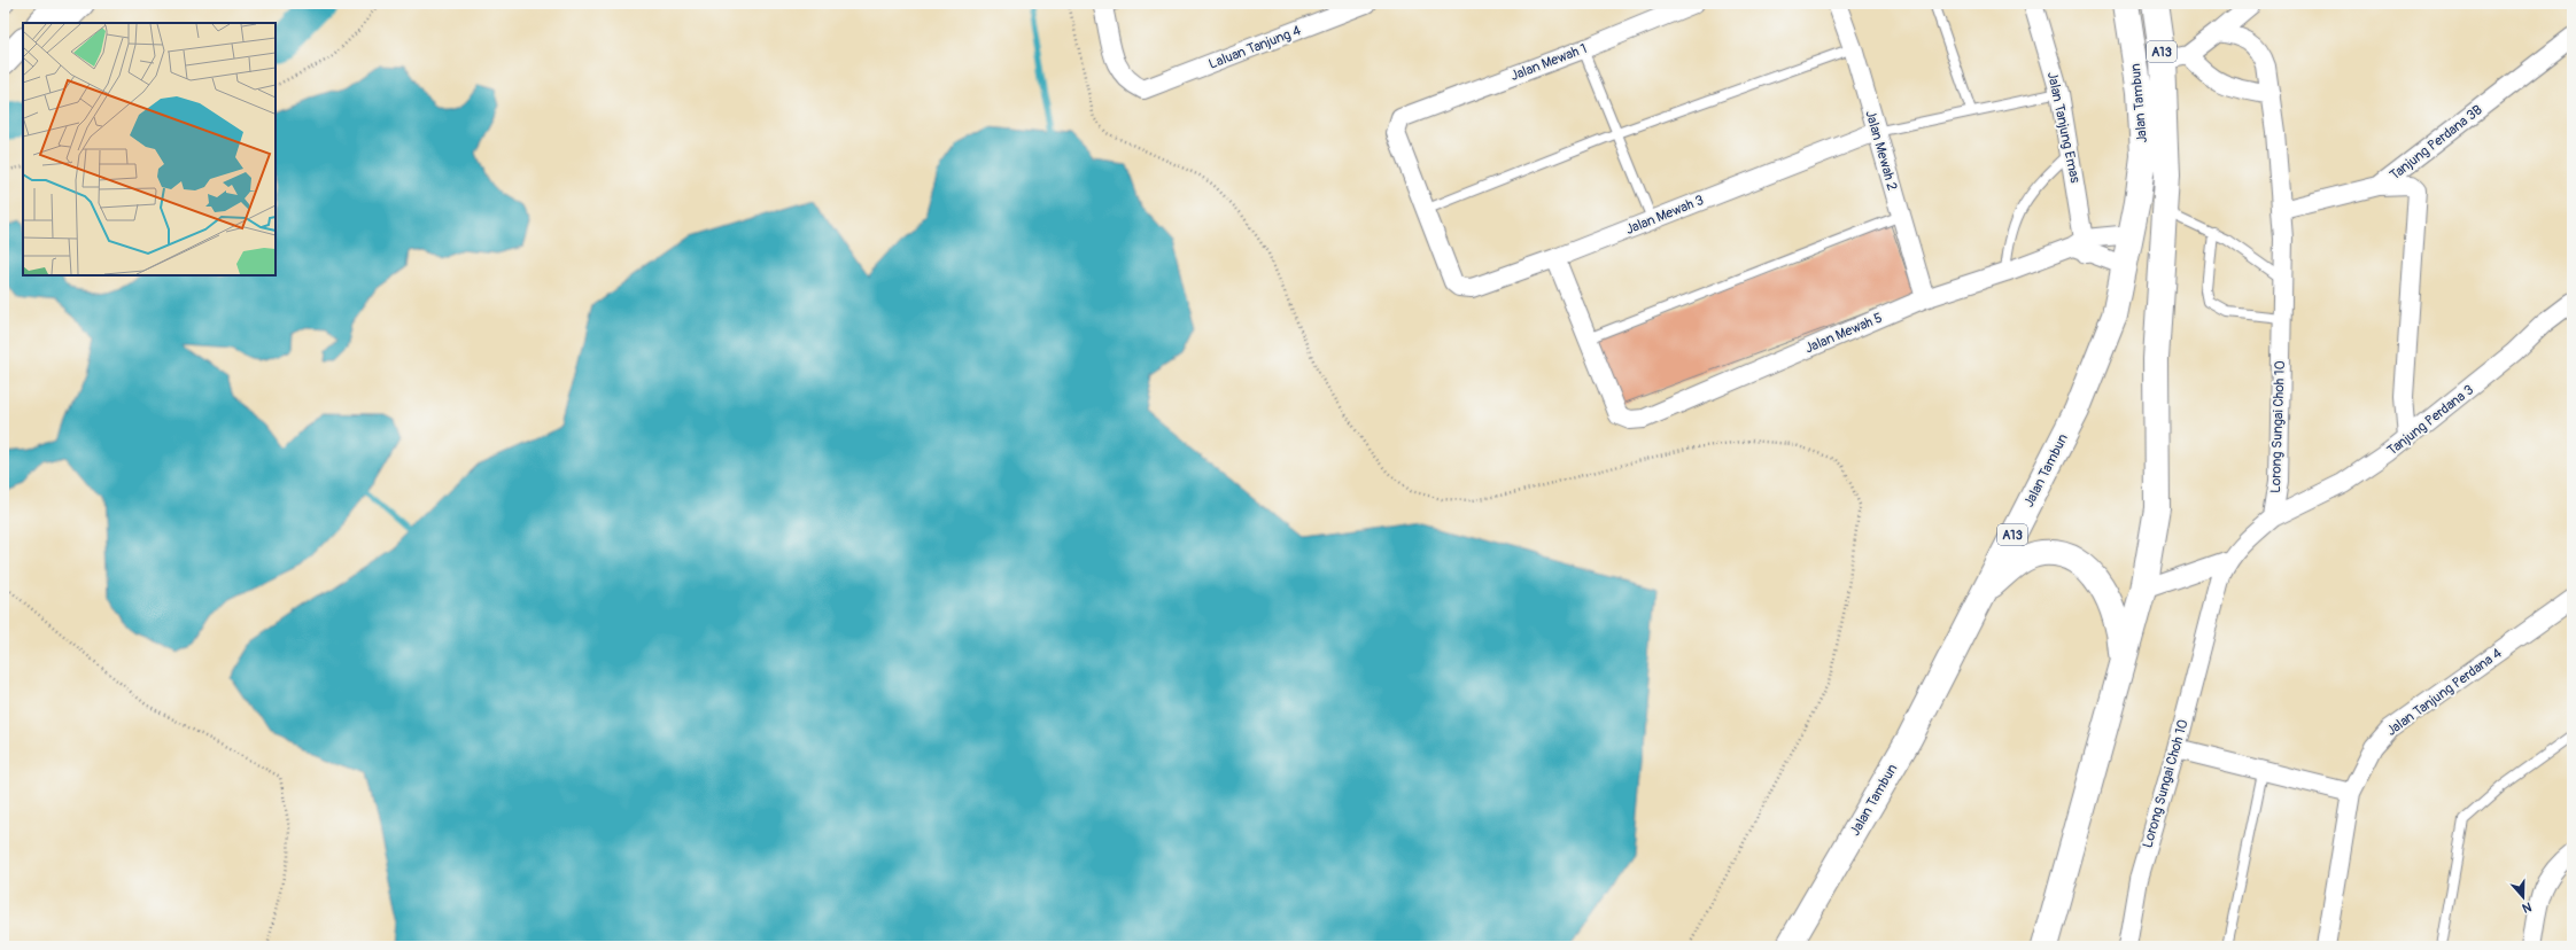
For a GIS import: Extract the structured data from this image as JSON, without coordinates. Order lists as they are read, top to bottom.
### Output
{
  "streets": {
    "main road": ["A13", "Jalan Tambun"],
    "street": [
      "Laluan Tanjung 4",
      "Jalan Mewah 1",
      "Jalan Tanjung Emas",
      "Tanjung Perdana 3B",
      "Jalan Mewah 2",
      "Jalan Mewah 3",
      "Jalan Mewah 5",
      "Tanjung Perdana 3",
      "Lorong Sungai Choh 10",
      "Jalan Tanjung Perdana 4"
    ]
  },
  "crossings": [
    ["A13", "Jalan Tambun"],
    ["Jalan Mewah 1", "Jalan Mewah 3"],
    ["Jalan Tambun", "Jalan Mewah 5"],
    ["Jalan Tanjung Emas", "Jalan Mewah 5"],
    ["Tanjung Perdana 3B", "Lorong Sungai Choh 10"],
    ["Jalan Mewah 2", "Jalan Mewah 3"],
    ["Jalan Mewah 2", "Jalan Mewah 5"],
    ["Tanjung Perdana 3", "Lorong Sungai Choh 10"]
  ],
  "north": "bottom"
}
